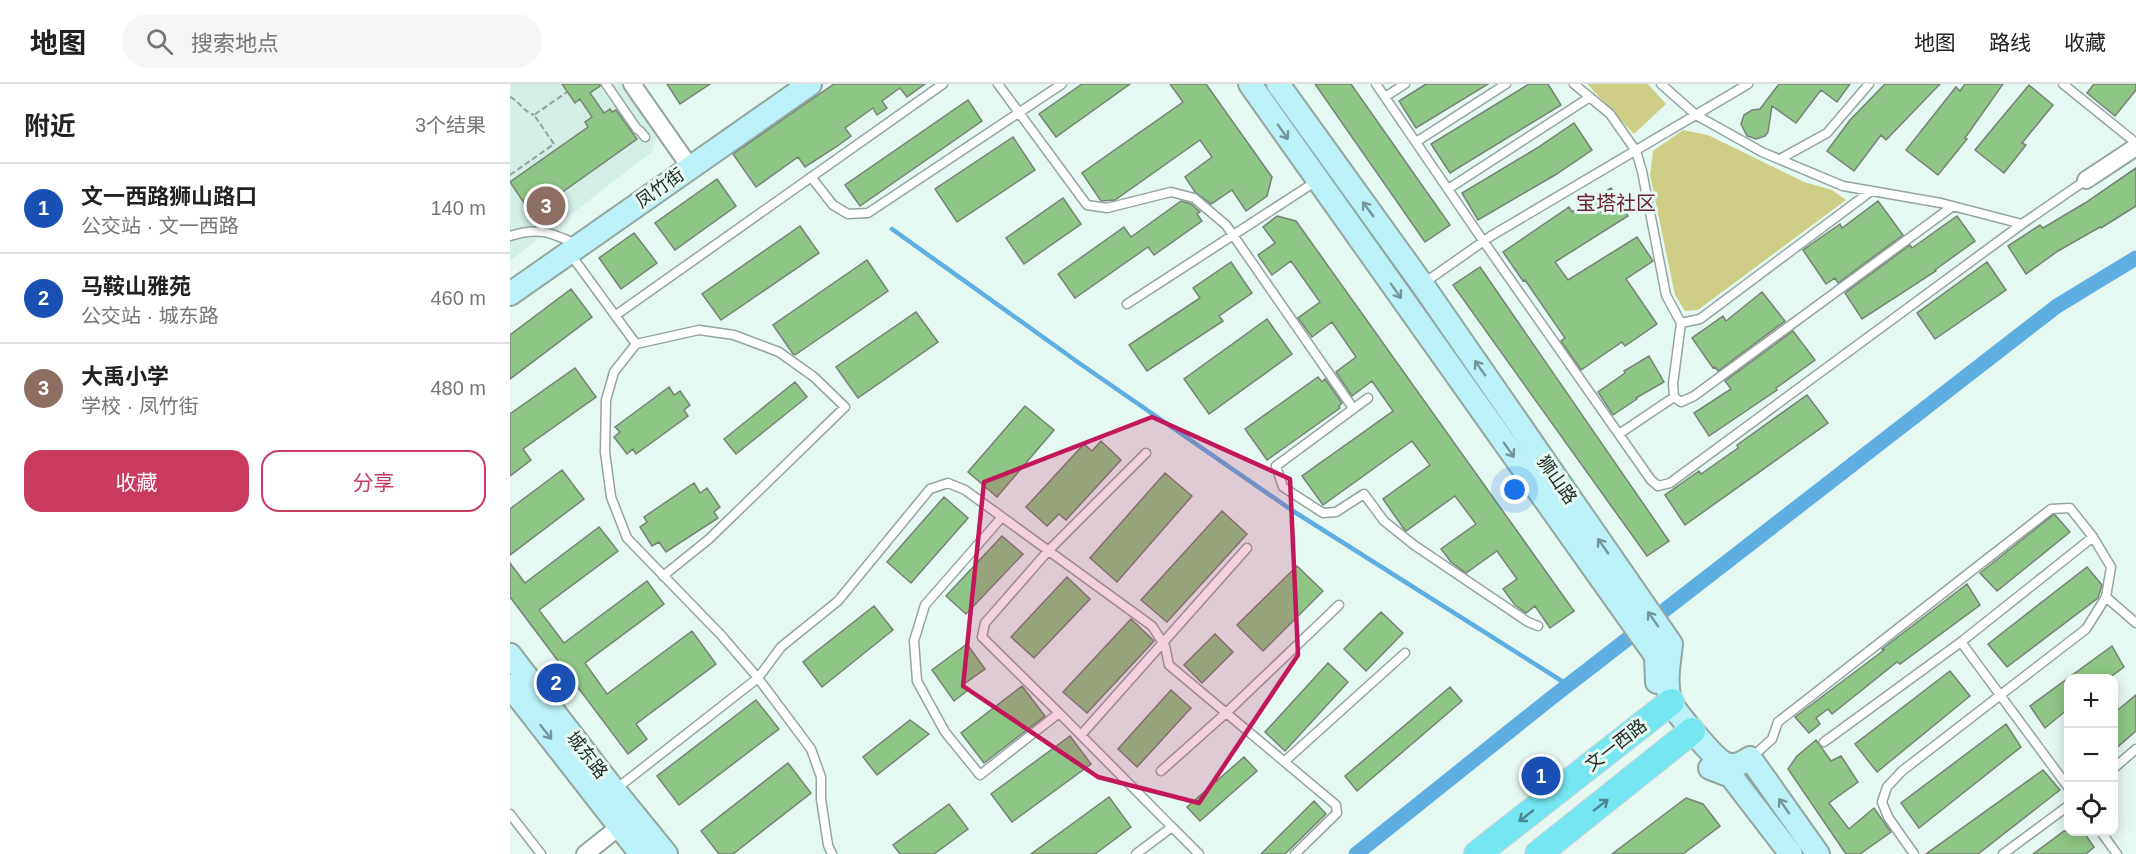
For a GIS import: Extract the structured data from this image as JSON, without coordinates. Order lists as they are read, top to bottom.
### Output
{
  "streets": {
    "main road": [
      "凤竹街",
      "狮山路",
      "文一西路",
      "城东路"
    ]
  },
  "crossings": [
    ["狮山路", "文一西路"]
  ],
  "districts": ["宝塔社区"],
  "page": {
    "header": "地图",
    "search": "搜索地点",
    "nav": ["地图", "路线", "收藏"],
    "heading": ["附近", "3个结果"],
    "list": [
      {
        "mark": "1",
        "name": "文一西路狮山路口",
        "note": "公交站 · 文一西路",
        "value": "140 m"
      },
      {
        "mark": "2",
        "name": "马鞍山雅苑",
        "note": "公交站 · 城东路",
        "value": "460 m"
      },
      {
        "mark": "3",
        "name": "大禹小学",
        "note": "学校 · 凤竹街",
        "value": "480 m"
      }
    ],
    "pins": ["3", "2", "1"],
    "buttons": ["收藏", "分享"],
    "map_buttons": ["+", "−"]
  }
}
